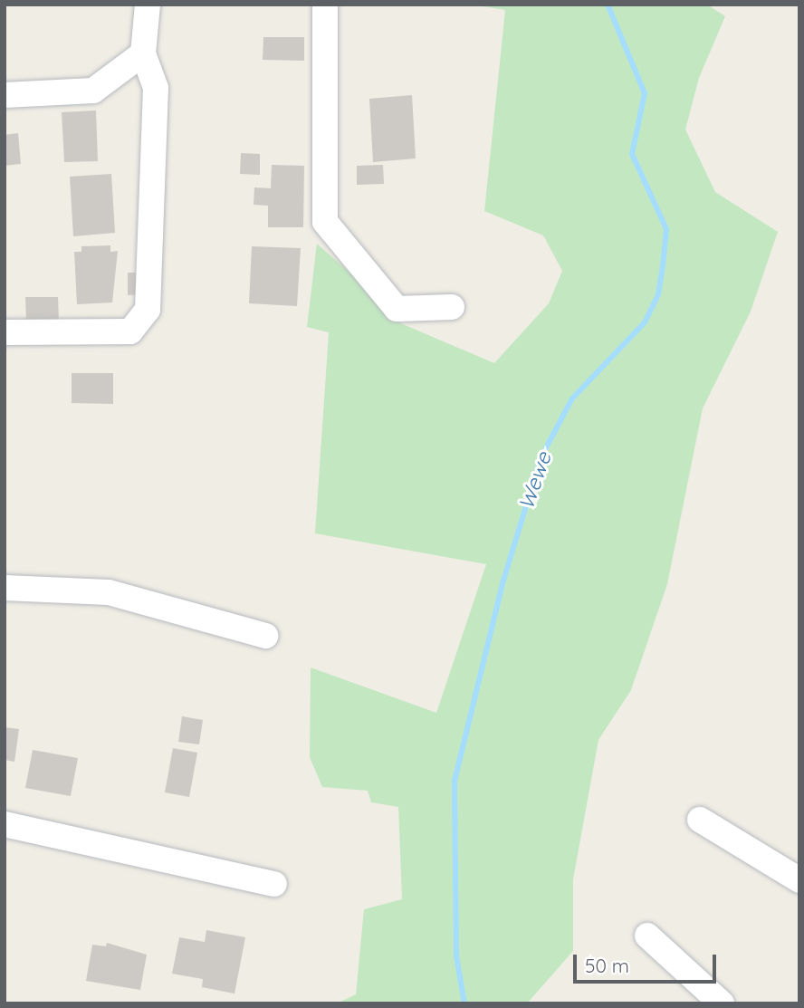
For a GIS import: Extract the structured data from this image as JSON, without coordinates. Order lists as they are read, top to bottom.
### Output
{
  "water": ["Wewe"],
  "scale_bar": "50 m"
}
